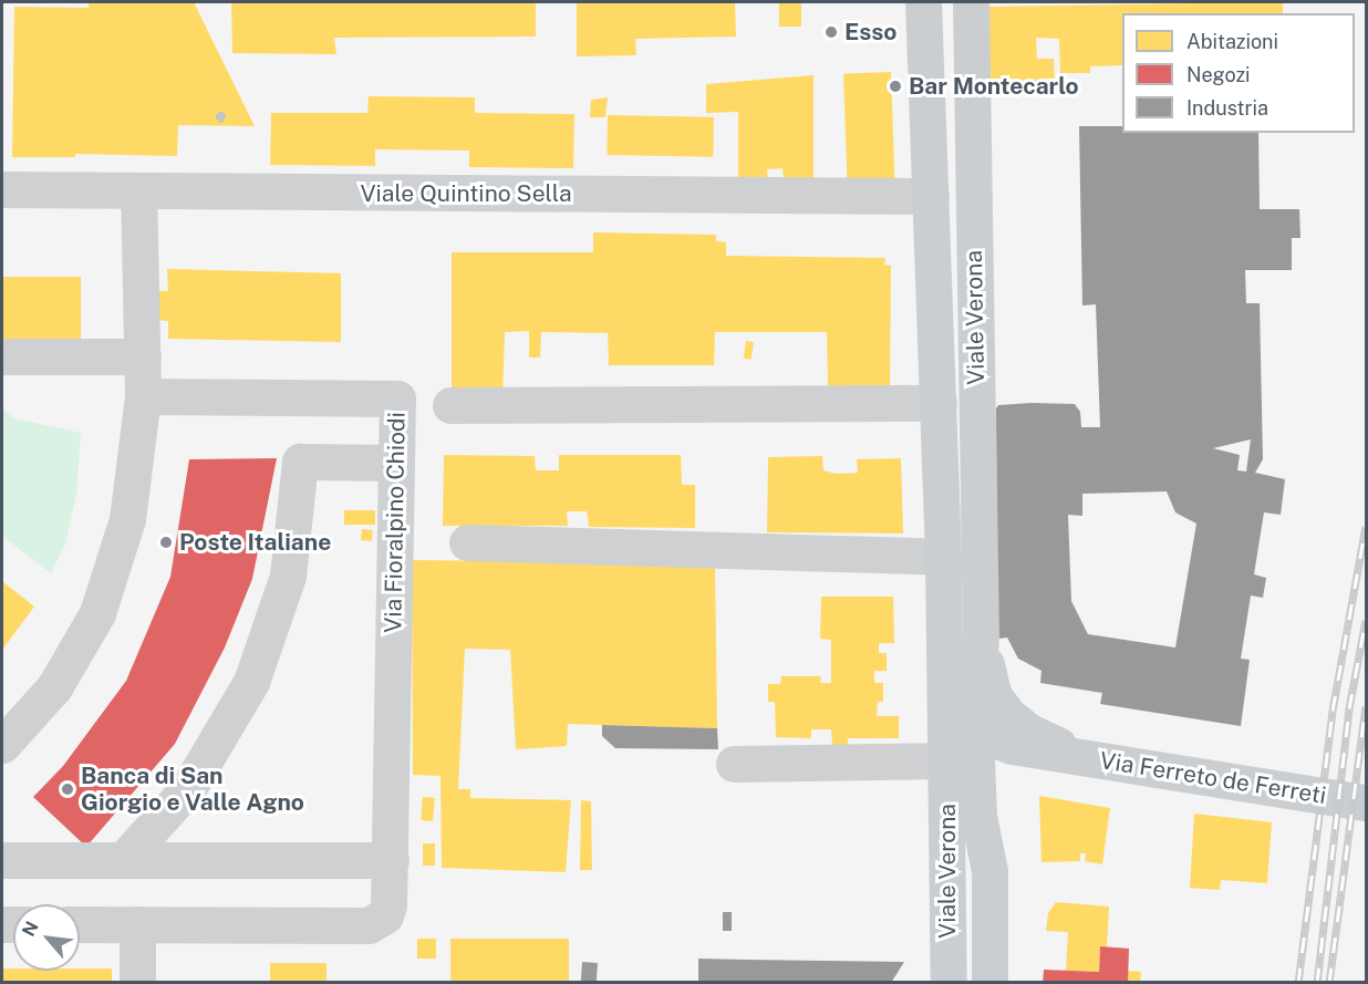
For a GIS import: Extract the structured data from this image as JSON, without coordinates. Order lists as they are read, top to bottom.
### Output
{
  "streets": {
    "main road": ["Viale Verona", "Via Ferreto de Ferreti"],
    "street": ["Viale Quintino Sella", "Via Fioralpino Chiodi"]
  },
  "crossings": [
    ["Viale Quintino Sella", "Viale Verona"],
    ["Viale Verona", "Via Ferreto de Ferreti"]
  ],
  "places": [
    "Esso",
    "Bar Montecarlo",
    "Poste Italiane",
    "Banca di San Giorgio e Valle Agno"
  ],
  "legend": ["Abitazioni", "Negozi", "Industria"],
  "north": "top left"
}
